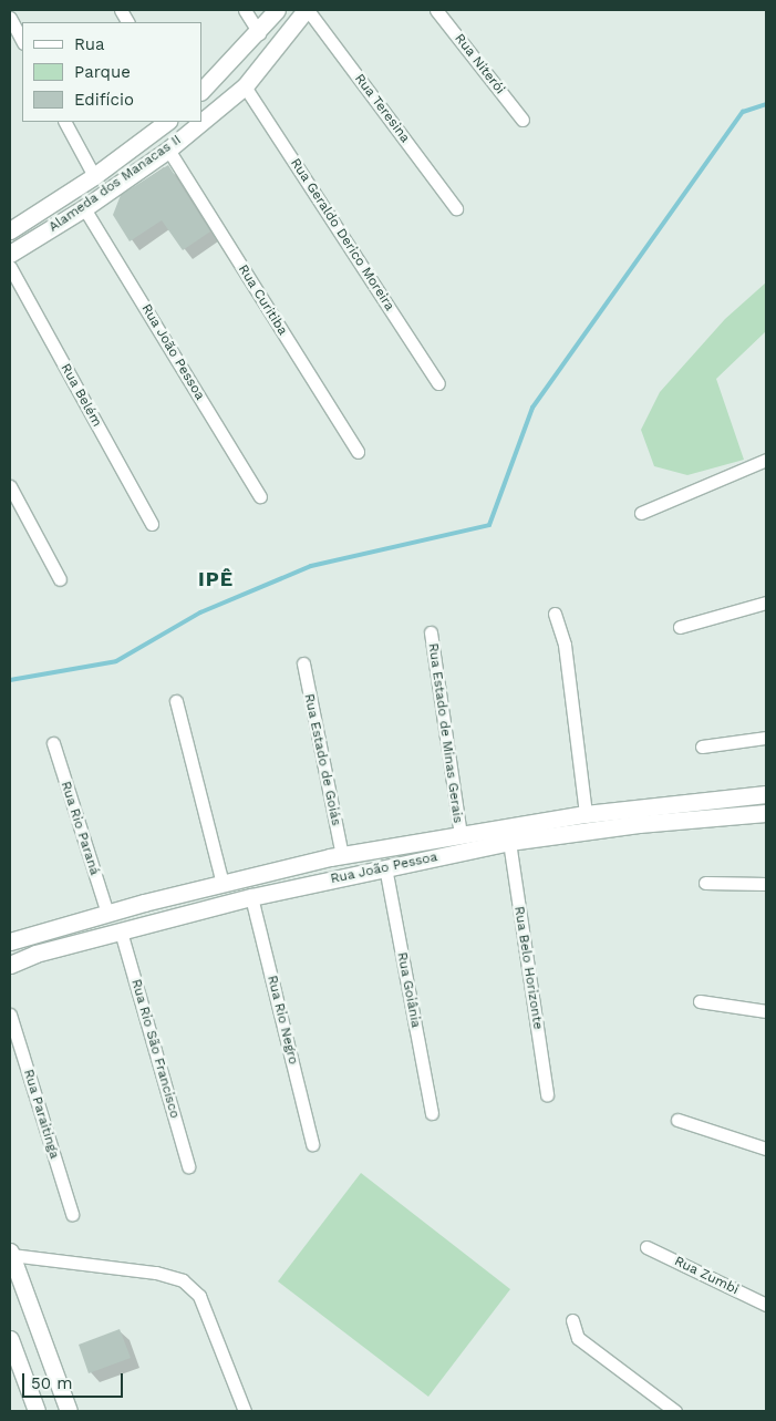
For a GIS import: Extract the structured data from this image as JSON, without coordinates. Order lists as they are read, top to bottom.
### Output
{
  "streets": {
    "street": [
      "Rua Niterói",
      "Rua Teresina",
      "Alameda dos Manacas II",
      "Rua Geraldo Derico Moreira",
      "Rua Curitiba",
      "Rua João Pessoa",
      "Rua Belém",
      "Rua Estado de Minas Gerais",
      "Rua Estado de Goiás",
      "Rua Rio Paraná",
      "Rua Belo Horizonte",
      "Rua Goiânia",
      "Rua Rio Negro",
      "Rua Rio São Francisco",
      "Rua Paraitinga",
      "Rua Zumbi"
    ]
  },
  "crossings": [
    ["Rua Teresina", "Alameda dos Manacas II"],
    ["Alameda dos Manacas II", "Rua Geraldo Derico Moreira"],
    ["Alameda dos Manacas II", "Rua Curitiba"],
    ["Alameda dos Manacas II", "Rua João Pessoa"],
    ["Rua João Pessoa", "Rua Estado de Minas Gerais"],
    ["Rua João Pessoa", "Rua Estado de Goiás"],
    ["Rua João Pessoa", "Rua Rio Paraná"],
    ["Rua João Pessoa", "Rua Belo Horizonte"],
    ["Rua João Pessoa", "Rua Goiânia"],
    ["Rua João Pessoa", "Rua Rio Negro"],
    ["Rua João Pessoa", "Rua Rio São Francisco"]
  ],
  "districts": ["IPÊ"],
  "legend": ["Rua", "Parque", "Edifício"],
  "scale_bar": "50 m"
}
